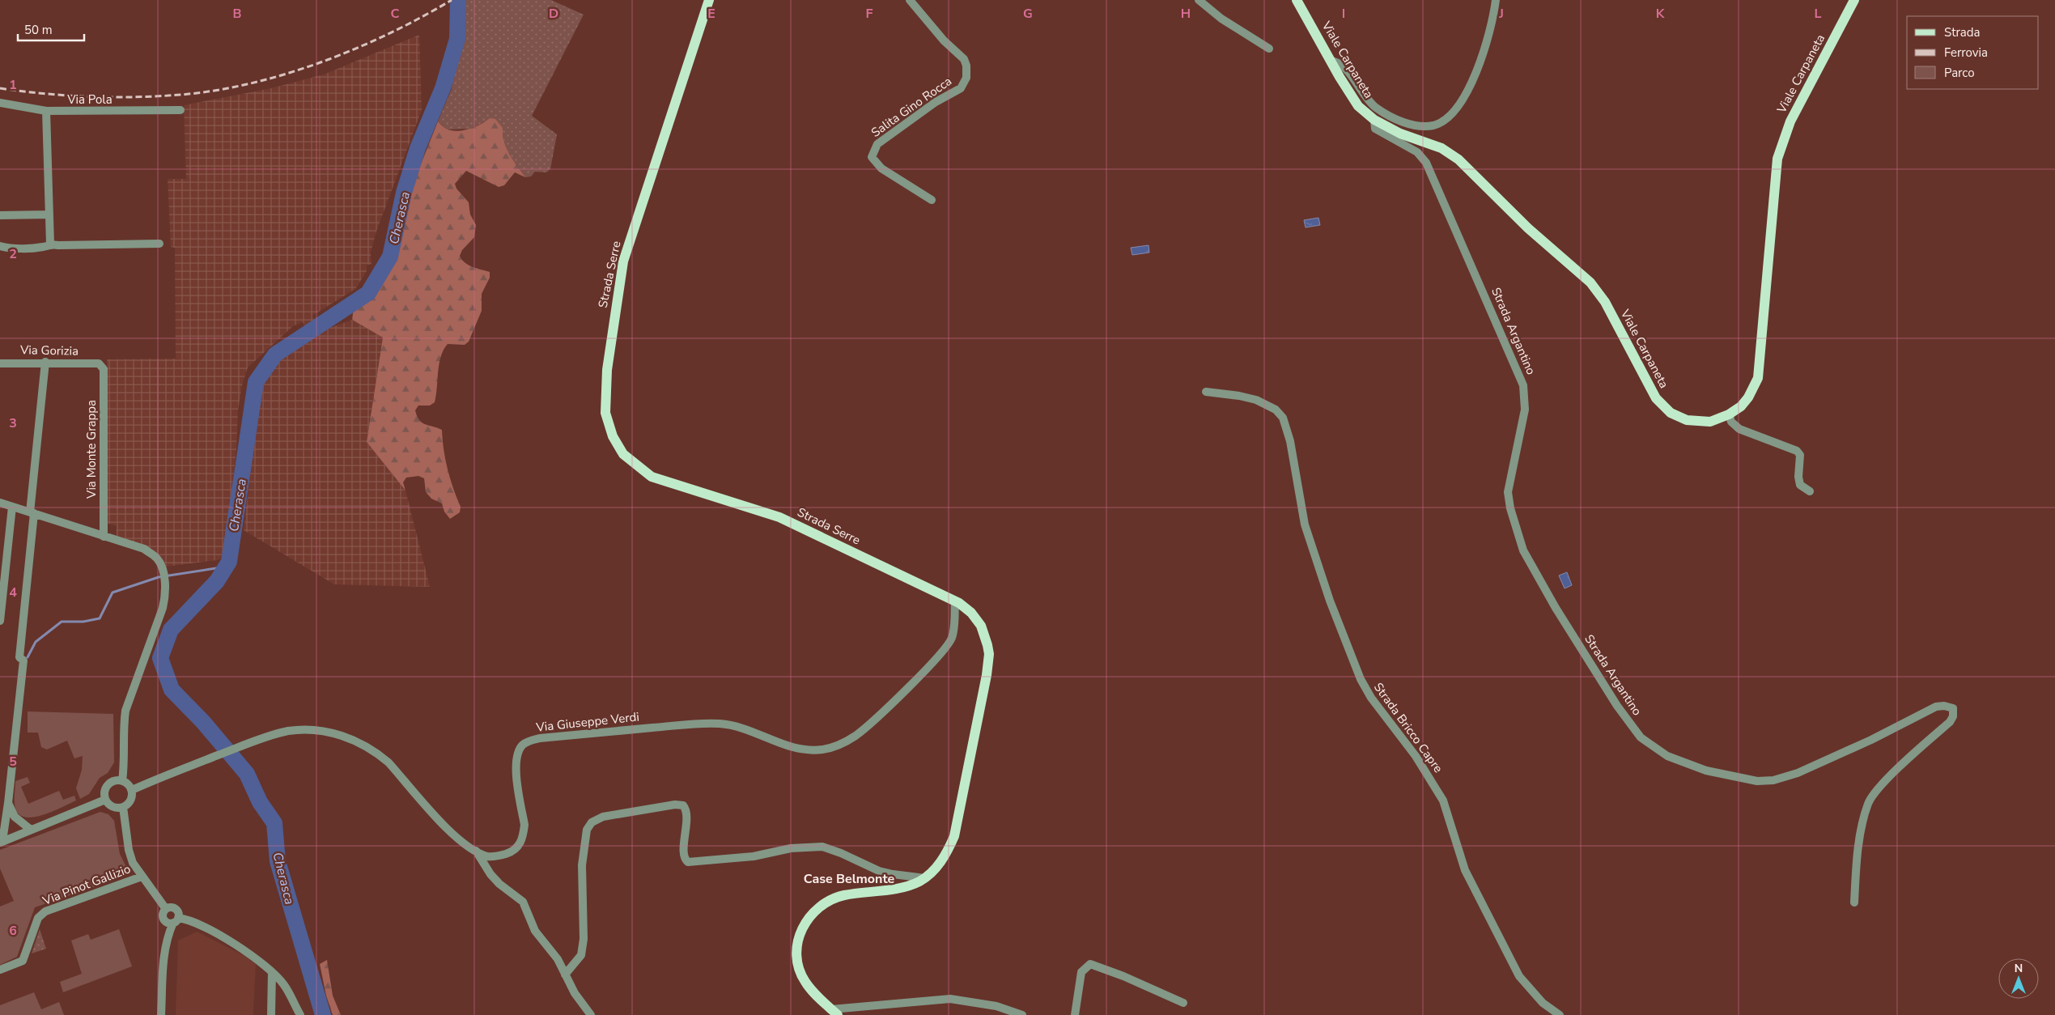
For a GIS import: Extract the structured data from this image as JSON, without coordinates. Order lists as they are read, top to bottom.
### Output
{
  "streets": {
    "main road": ["Viale Carpaneta", "Strada Serre"],
    "street": [
      "Via Pola",
      "Salita Gino Rocca",
      "Strada Argantino",
      "Via Gorizia",
      "Via Monte Grappa",
      "Via Giuseppe Verdi",
      "Strada Bricco Capre",
      "Via Pinot Gallizio"
    ]
  },
  "crossings": [
    ["Viale Carpaneta", "Strada Argantino"],
    ["Strada Serre", "Via Giuseppe Verdi"],
    ["Via Gorizia", "Via Monte Grappa"]
  ],
  "districts": ["Case Belmonte"],
  "water": ["Cherasca"],
  "legend": ["Strada", "Ferrovia", "Parco"],
  "scale_bar": "50 m",
  "north": "top",
  "grid": {
    "columns": [
      "B",
      "C",
      "D",
      "E",
      "F",
      "G",
      "H",
      "I",
      "J",
      "K",
      "L"
    ],
    "rows": [
      "1",
      "2",
      "3",
      "4",
      "5",
      "6"
    ]
  }
}
